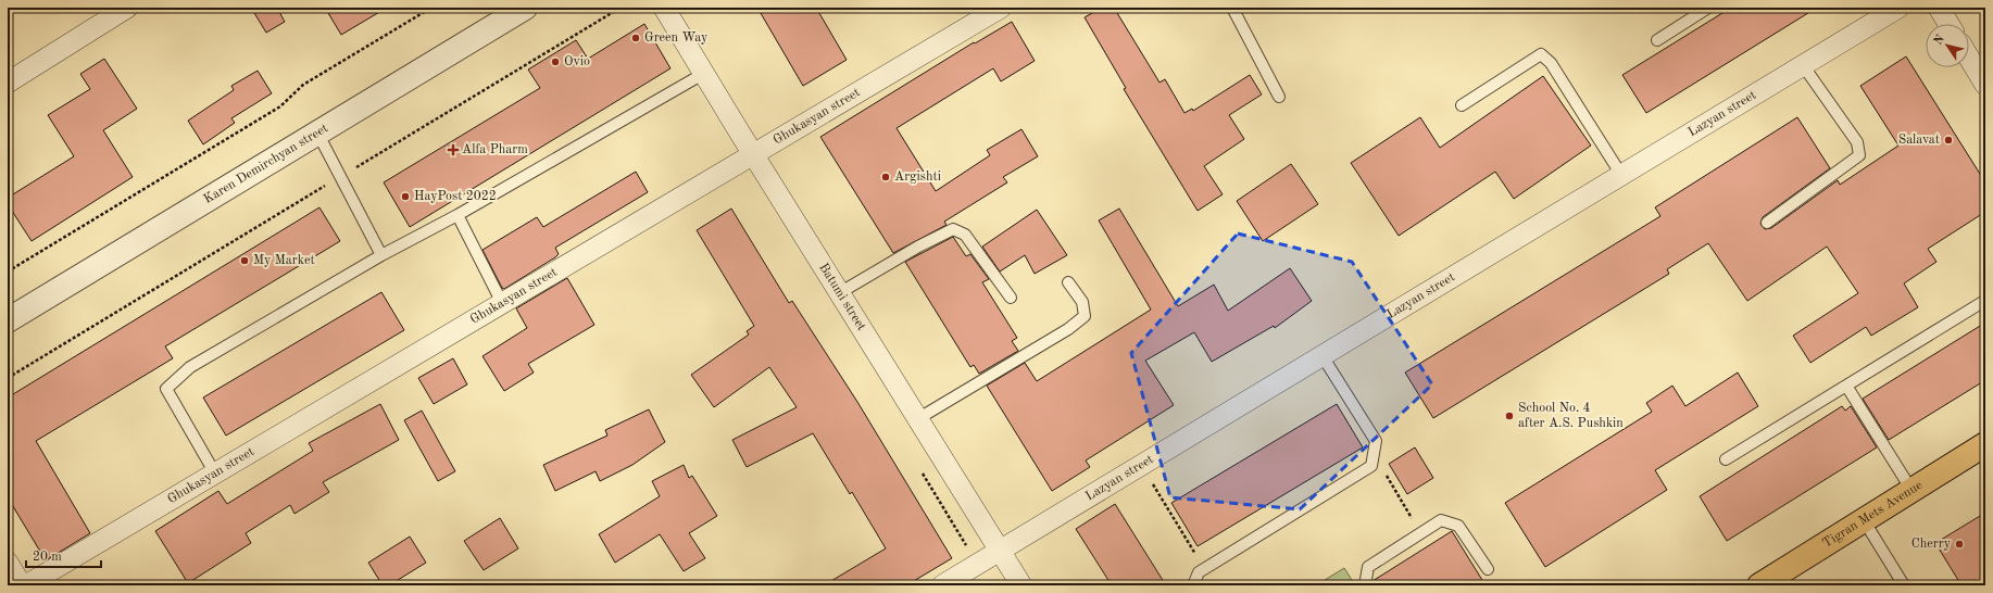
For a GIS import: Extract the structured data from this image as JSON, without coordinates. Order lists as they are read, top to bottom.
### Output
{
  "streets": {
    "main road": ["Tigran Mets Avenue"],
    "street": [
      "Lazyan street",
      "Ghukasyan street",
      "Karen Demirchyan street",
      "Batumi street"
    ]
  },
  "crossings": [
    ["Lazyan street", "Batumi street"],
    ["Ghukasyan street", "Batumi street"]
  ],
  "places": {
    "other": [
      "Green Way",
      "Ovio",
      "Salavat",
      "Argishti",
      "HayPost 2022",
      "My Market",
      "School No. 4 after A.S. Pushkin",
      "Cherry"
    ],
    "health": ["Alfa Pharm"]
  },
  "scale_bar": "20 m",
  "north": "top left"
}
